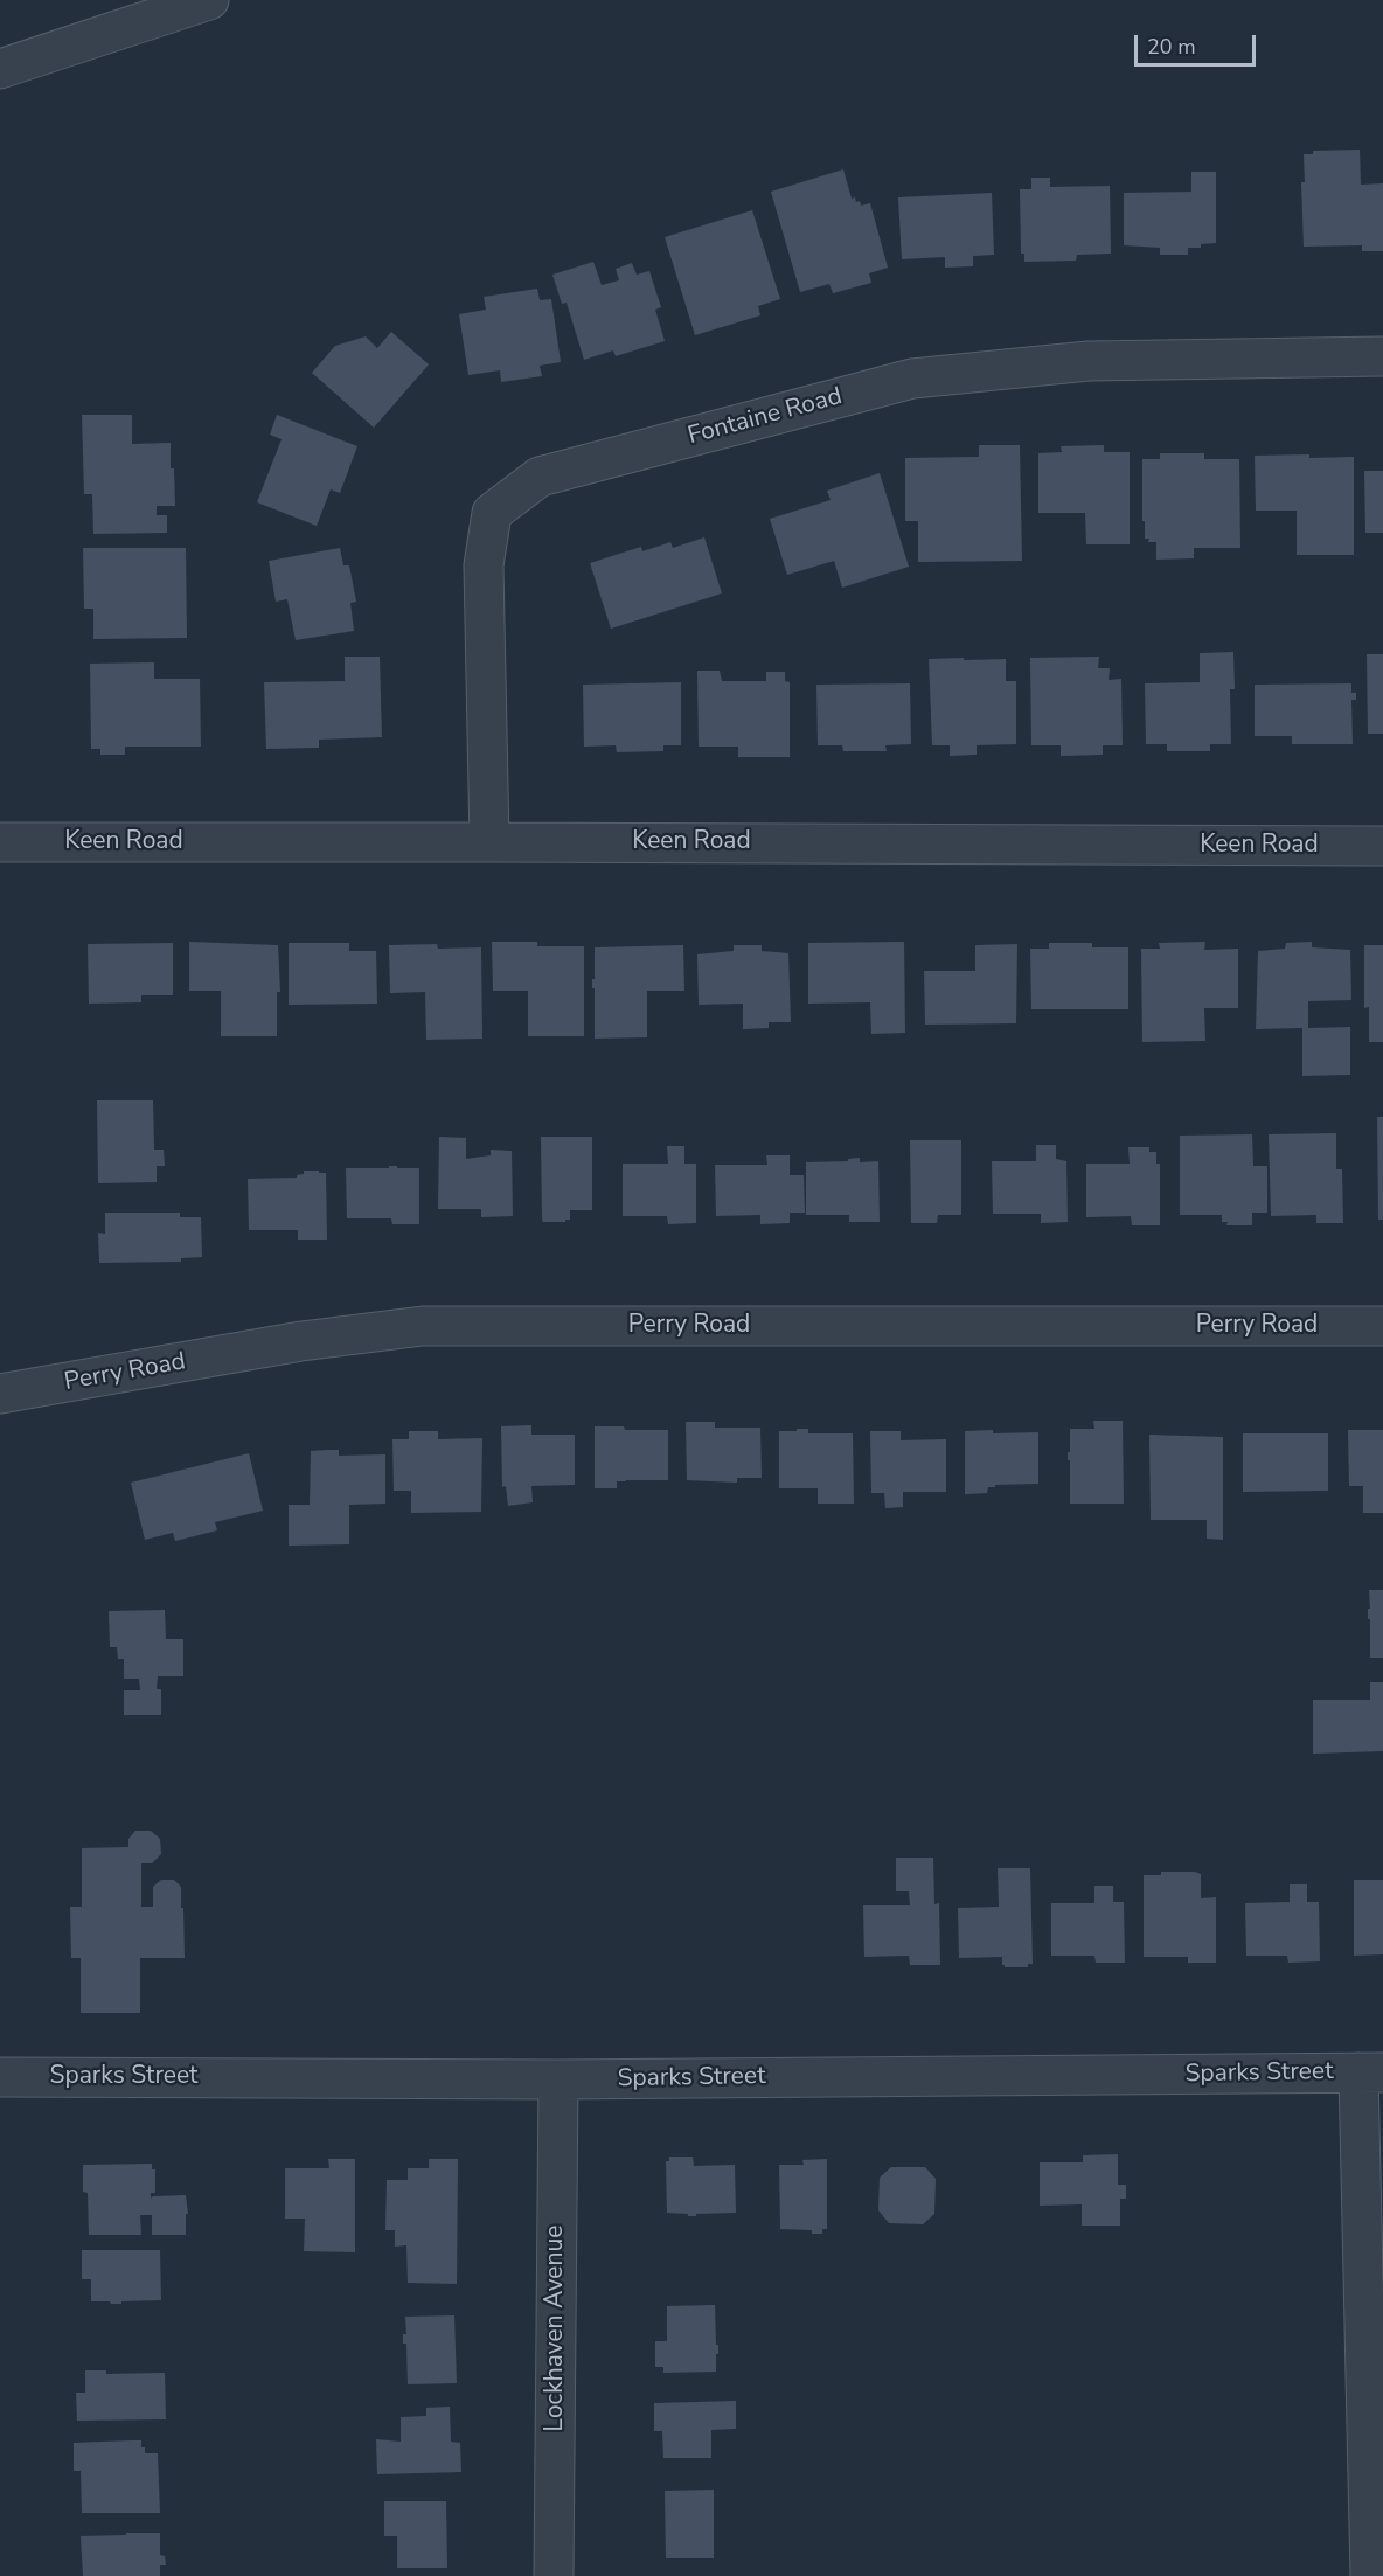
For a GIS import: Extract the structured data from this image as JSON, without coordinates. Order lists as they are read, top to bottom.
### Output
{
  "streets": {
    "street": [
      "Fontaine Road",
      "Keen Road",
      "Perry Road",
      "Sparks Street",
      "Lockhaven Avenue"
    ]
  },
  "crossings": [
    ["Fontaine Road", "Keen Road"],
    ["Sparks Street", "Lockhaven Avenue"]
  ],
  "scale_bar": "20 m"
}
